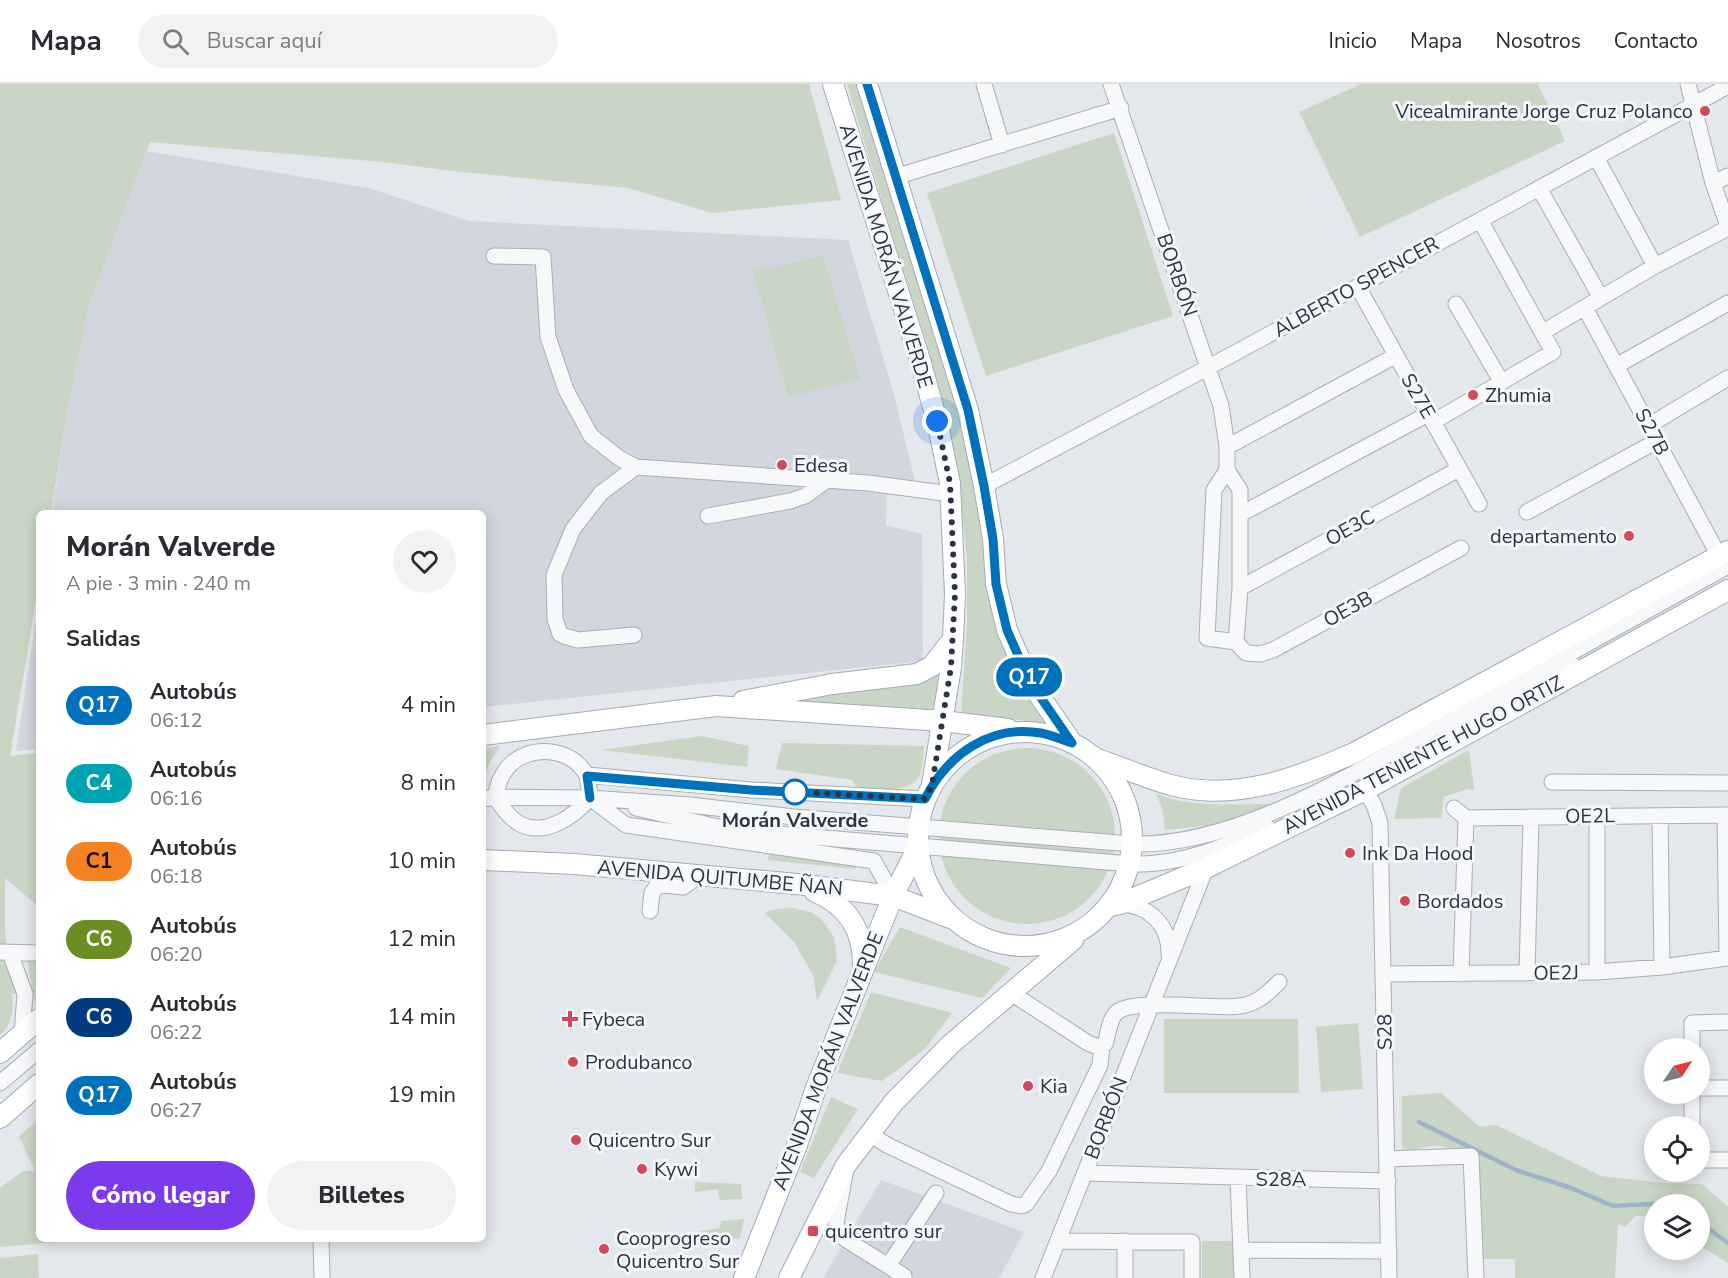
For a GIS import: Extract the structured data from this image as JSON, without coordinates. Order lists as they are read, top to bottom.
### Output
{
  "streets": {
    "main road": ["AVENIDA MORÁN VALVERDE", "AVENIDA TENIENTE HUGO ORTIZ", "AVENIDA QUITUMBE ÑAN"],
    "street": [
      "BORBÓN",
      "ALBERTO SPENCER",
      "S27E",
      "S27B",
      "OE3C",
      "OE3B",
      "OE2L",
      "OE2J",
      "S28",
      "S28A"
    ]
  },
  "crossings": [
    ["AVENIDA MORÁN VALVERDE", "ALBERTO SPENCER"],
    ["AVENIDA MORÁN VALVERDE", "AVENIDA QUITUMBE ÑAN"],
    ["BORBÓN", "ALBERTO SPENCER"],
    ["BORBÓN", "OE3C"],
    ["BORBÓN", "OE3B"],
    ["BORBÓN", "AVENIDA TENIENTE HUGO ORTIZ"],
    ["ALBERTO SPENCER", "S27E"],
    ["S27E", "OE3C"],
    ["S27B", "AVENIDA TENIENTE HUGO ORTIZ"],
    ["AVENIDA TENIENTE HUGO ORTIZ", "S28"],
    ["OE2L", "OE2J"],
    ["OE2J", "S28"],
    ["S28", "S28A"]
  ],
  "places": {
    "other": [
      "Vicealmirante Jorge Cruz Polanco",
      "Zhumia",
      "Edesa",
      "departamento",
      "Morán Valverde",
      "Ink Da Hood",
      "Bordados",
      "Produbanco",
      "Kia",
      "Quicentro Sur",
      "Kywi",
      "Cooprogreso Quicentro Sur"
    ],
    "health": ["Fybeca"],
    "transit": ["quicentro sur"]
  },
  "lines": ["bus line Q17"],
  "north": "top right",
  "page": {
    "header": "Mapa",
    "search": "Buscar aquí",
    "nav": [
      "Inicio",
      "Mapa",
      "Nosotros",
      "Contacto"
    ],
    "on_map": "Q17",
    "heading": [
      ["Morán Valverde", "A pie · 3 min · 240 m"],
      "Salidas"
    ],
    "list": [
      {
        "mark": "Q17",
        "name": "Autobús",
        "note": "06:12",
        "value": "4 min"
      },
      {
        "mark": "C4",
        "name": "Autobús",
        "note": "06:16",
        "value": "8 min"
      },
      {
        "mark": "C1",
        "name": "Autobús",
        "note": "06:18",
        "value": "10 min"
      },
      {
        "mark": "C6",
        "name": "Autobús",
        "note": "06:20",
        "value": "12 min"
      },
      {
        "mark": "C6",
        "name": "Autobús",
        "note": "06:22",
        "value": "14 min"
      },
      {
        "mark": "Q17",
        "name": "Autobús",
        "note": "06:27",
        "value": "19 min"
      }
    ],
    "buttons": ["Cómo llegar", "Billetes"]
  }
}
